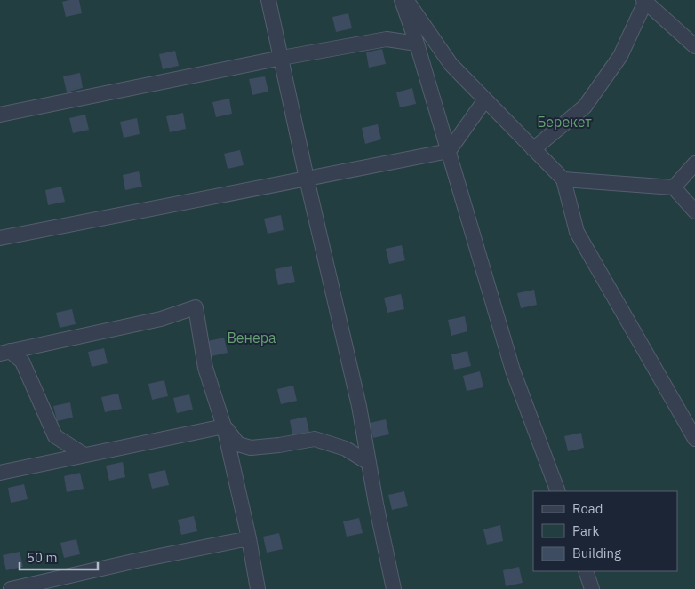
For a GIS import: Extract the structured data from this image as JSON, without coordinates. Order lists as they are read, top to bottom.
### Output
{
  "parks": ["Берекет", "Венера"],
  "legend": ["Road", "Park", "Building"],
  "scale_bar": "50 m"
}
